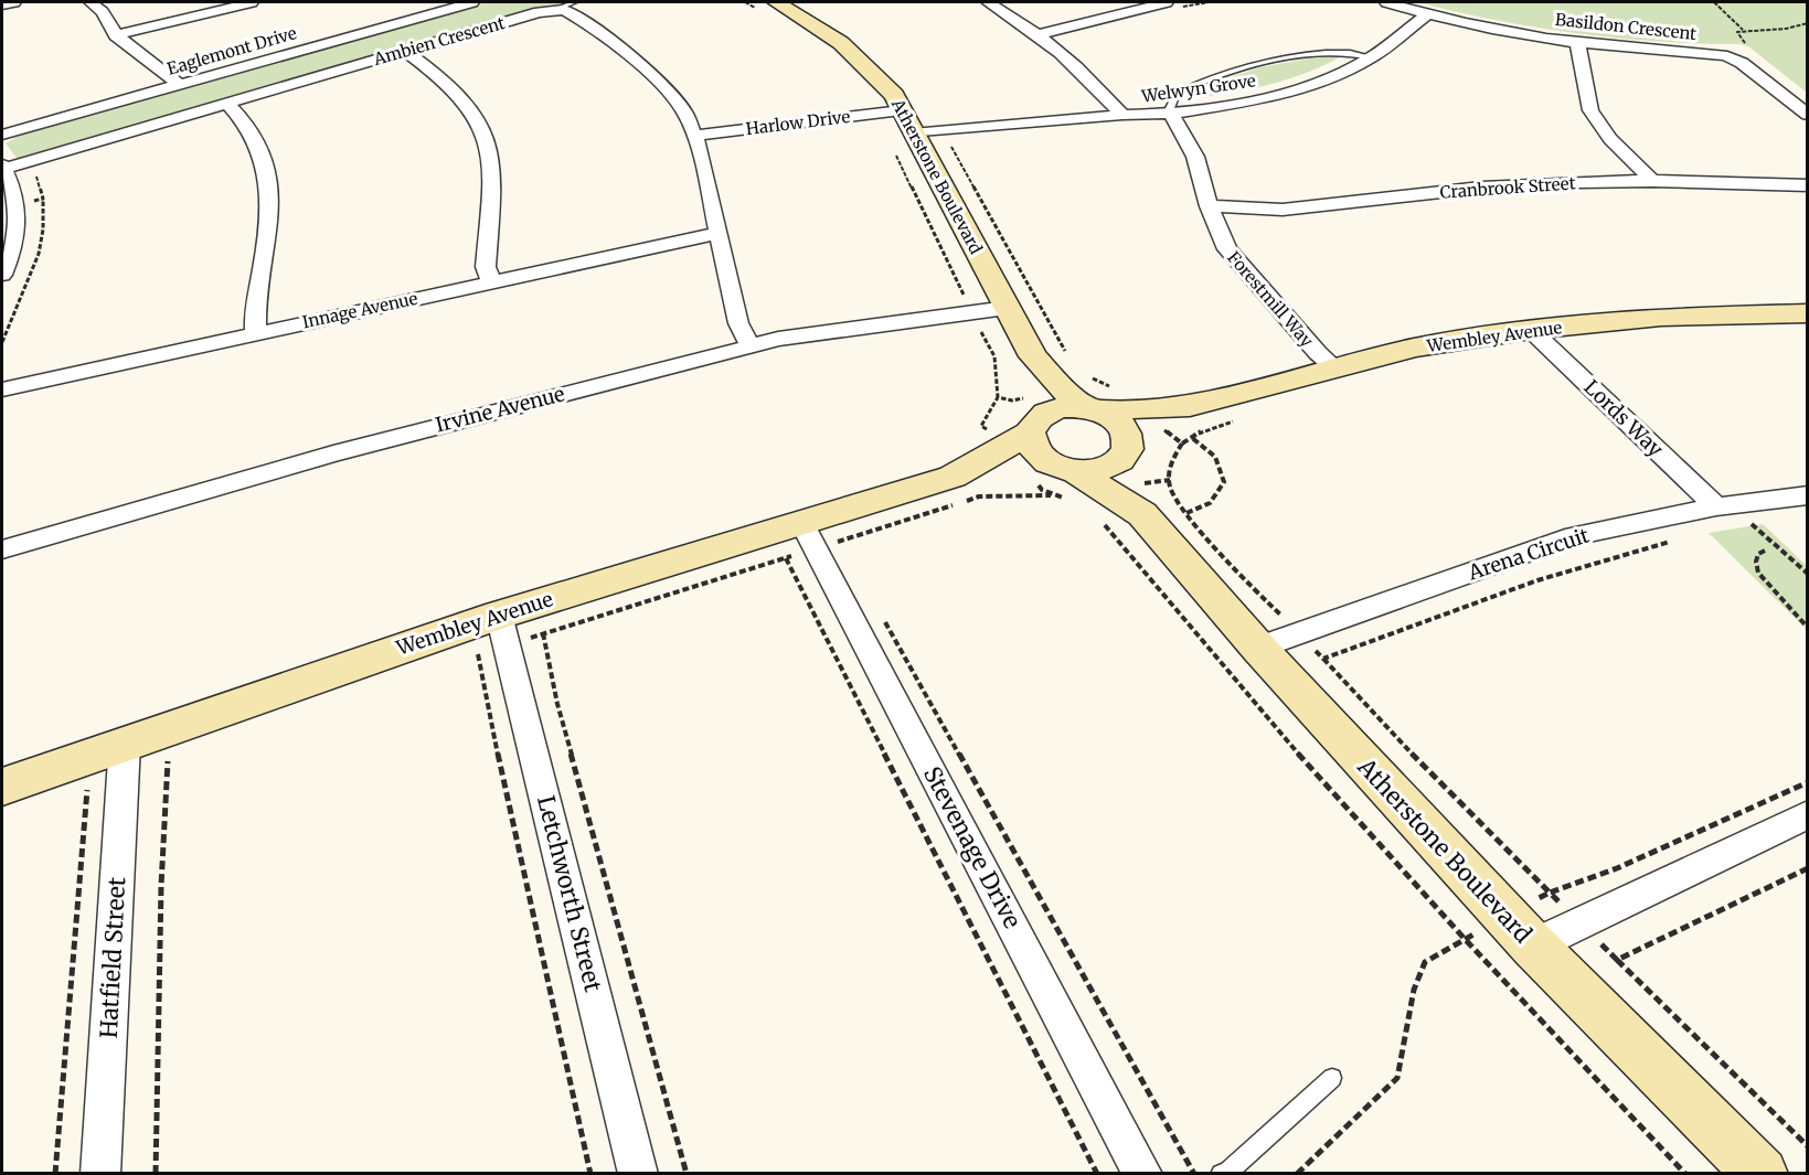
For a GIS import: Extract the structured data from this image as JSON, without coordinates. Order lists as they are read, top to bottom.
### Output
{
  "streets": {
    "street": [
      "Basildon Crescent",
      "Ambien Crescent",
      "Eaglemont Drive",
      "Welwyn Grove",
      "Harlow Drive",
      "Atherstone Boulevard",
      "Cranbrook Street",
      "Forestmill Way",
      "Innage Avenue",
      "Wembley Avenue",
      "Irvine Avenue",
      "Lords Way",
      "Arena Circuit",
      "Stevenage Drive",
      "Letchworth Street",
      "Hatfield Street"
    ]
  },
  "crossings": [
    ["Basildon Crescent", "Welwyn Grove"],
    ["Welwyn Grove", "Atherstone Boulevard"],
    ["Welwyn Grove", "Forestmill Way"],
    ["Harlow Drive", "Atherstone Boulevard"],
    ["Atherstone Boulevard", "Wembley Avenue"],
    ["Atherstone Boulevard", "Irvine Avenue"],
    ["Atherstone Boulevard", "Arena Circuit"],
    ["Cranbrook Street", "Forestmill Way"],
    ["Forestmill Way", "Wembley Avenue"],
    ["Wembley Avenue", "Lords Way"],
    ["Wembley Avenue", "Stevenage Drive"],
    ["Wembley Avenue", "Letchworth Street"],
    ["Wembley Avenue", "Hatfield Street"],
    ["Lords Way", "Arena Circuit"]
  ]
}
